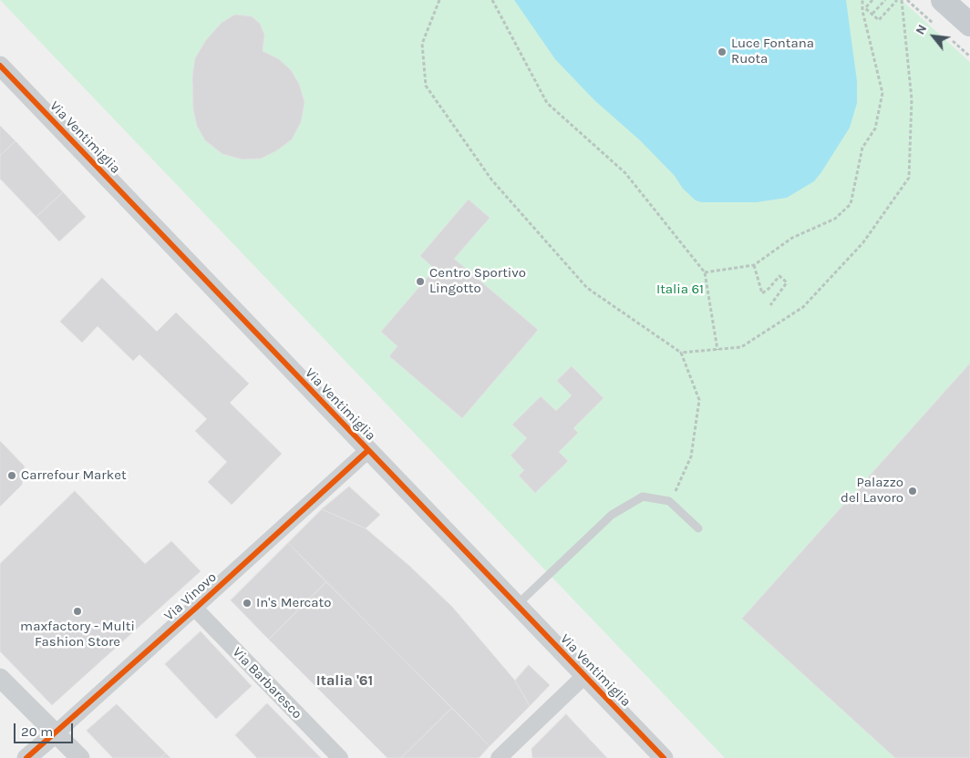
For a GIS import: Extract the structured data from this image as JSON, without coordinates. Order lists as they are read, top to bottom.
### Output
{
  "streets": {
    "street": ["Via Ventimiglia", "Via Vinovo", "Via Barbaresco"]
  },
  "crossings": [
    ["Via Ventimiglia", "Via Vinovo"],
    ["Via Vinovo", "Via Barbaresco"]
  ],
  "districts": ["Italia '61"],
  "parks": ["Italia 61"],
  "places": [
    "Luce Fontana Ruota",
    "Centro Sportivo Lingotto",
    "Carrefour Market",
    "Palazzo del Lavoro",
    "In's Mercato",
    "maxfactory - Multi Fashion Store"
  ],
  "scale_bar": "20 m",
  "north": "top left"
}
